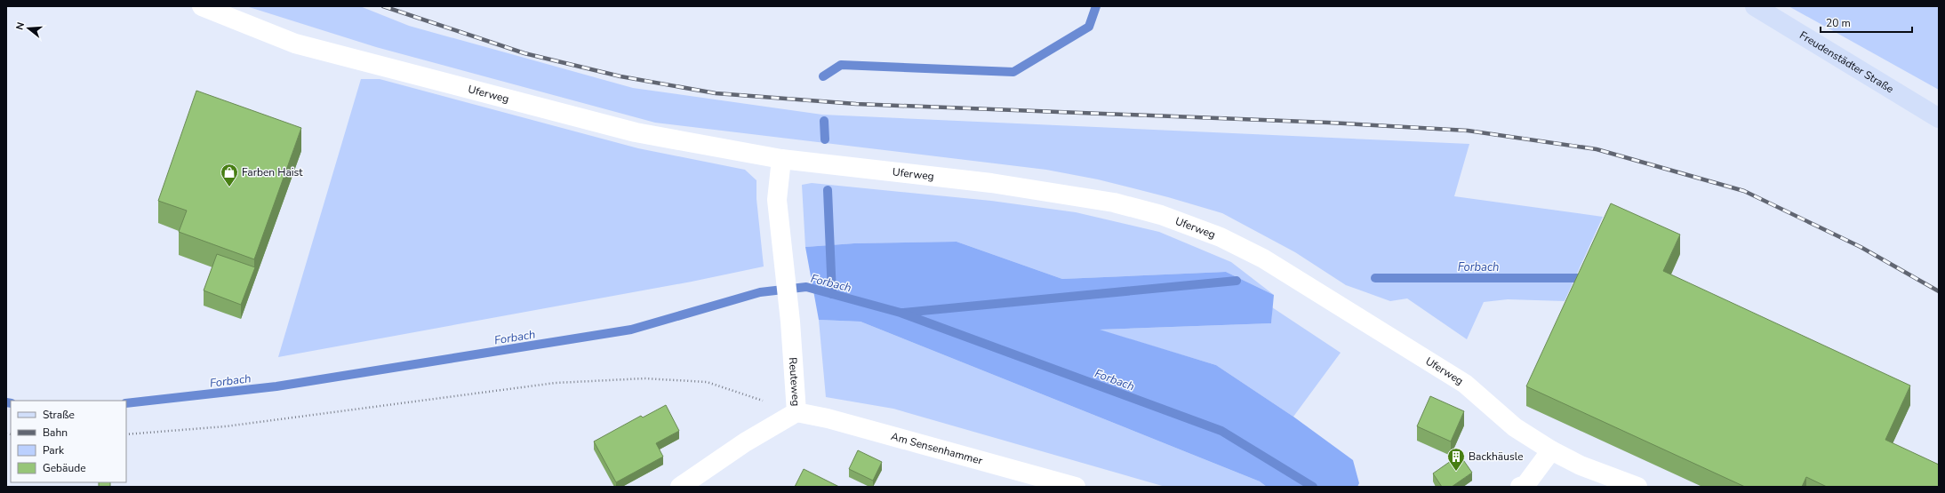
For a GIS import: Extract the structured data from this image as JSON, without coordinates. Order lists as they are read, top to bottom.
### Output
{
  "streets": {
    "main road": ["Freudenstädter Straße"],
    "street": ["Uferweg", "Reuteweg", "Am Sensenhammer"]
  },
  "crossings": [
    ["Uferweg", "Reuteweg"],
    ["Reuteweg", "Am Sensenhammer"]
  ],
  "water": ["Forbach"],
  "places": {
    "shop": ["Farben Haist"],
    "building": ["Backhäusle"]
  },
  "legend": [
    "Straße",
    "Bahn",
    "Park",
    "Gebäude"
  ],
  "scale_bar": "20 m",
  "north": "left"
}
